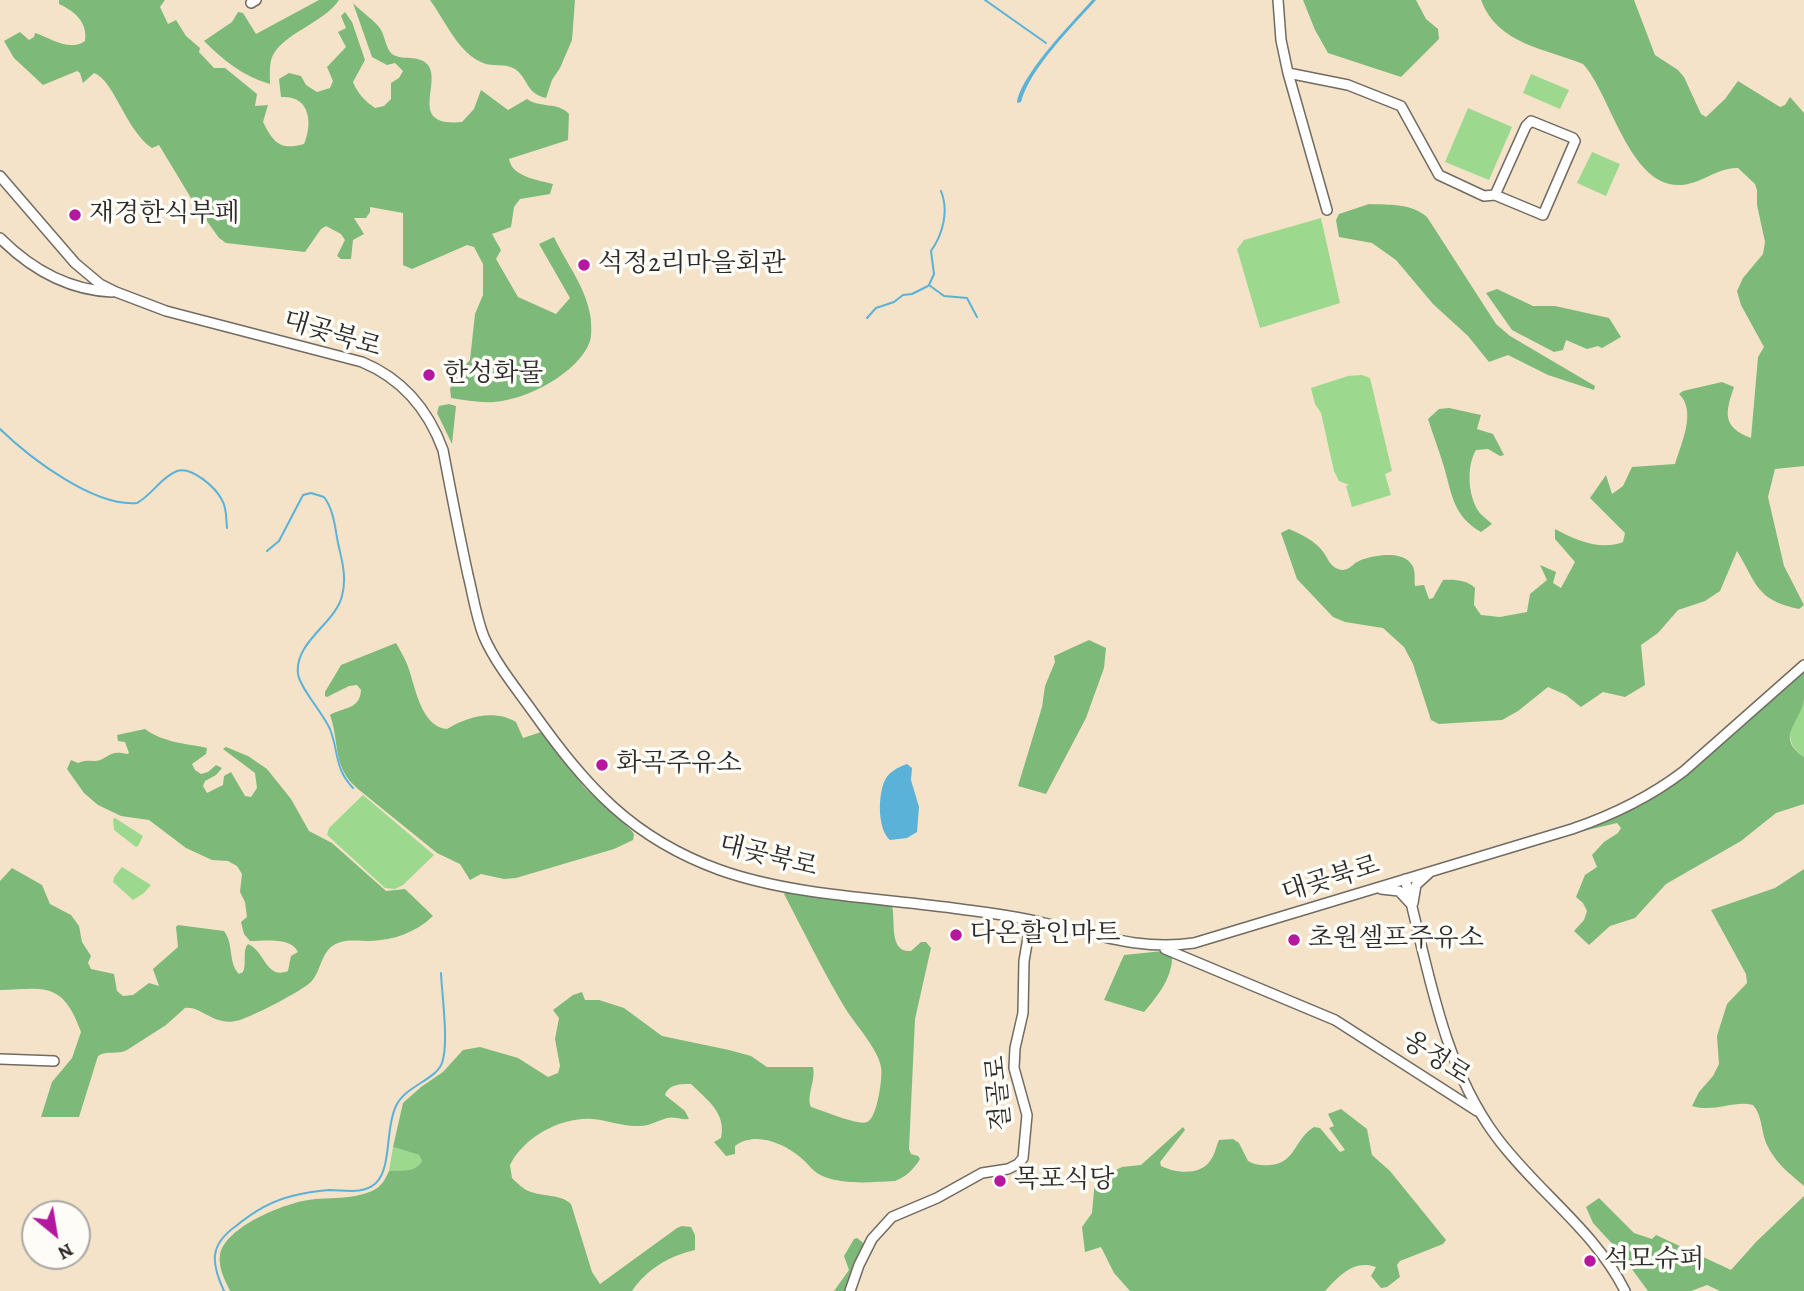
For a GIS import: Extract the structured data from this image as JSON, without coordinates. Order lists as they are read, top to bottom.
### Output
{
  "streets": {
    "street": ["대곶북로", "옹정로", "절골로"]
  },
  "crossings": [
    ["대곶북로", "옹정로"],
    ["대곶북로", "절골로"]
  ],
  "places": [
    "재경한식부페",
    "석정2리마을회관",
    "한성화물",
    "화곡주유소",
    "다온할인마트",
    "초원셀프주유소",
    "목포식당",
    "석모슈퍼"
  ],
  "north": "bottom right"
}
